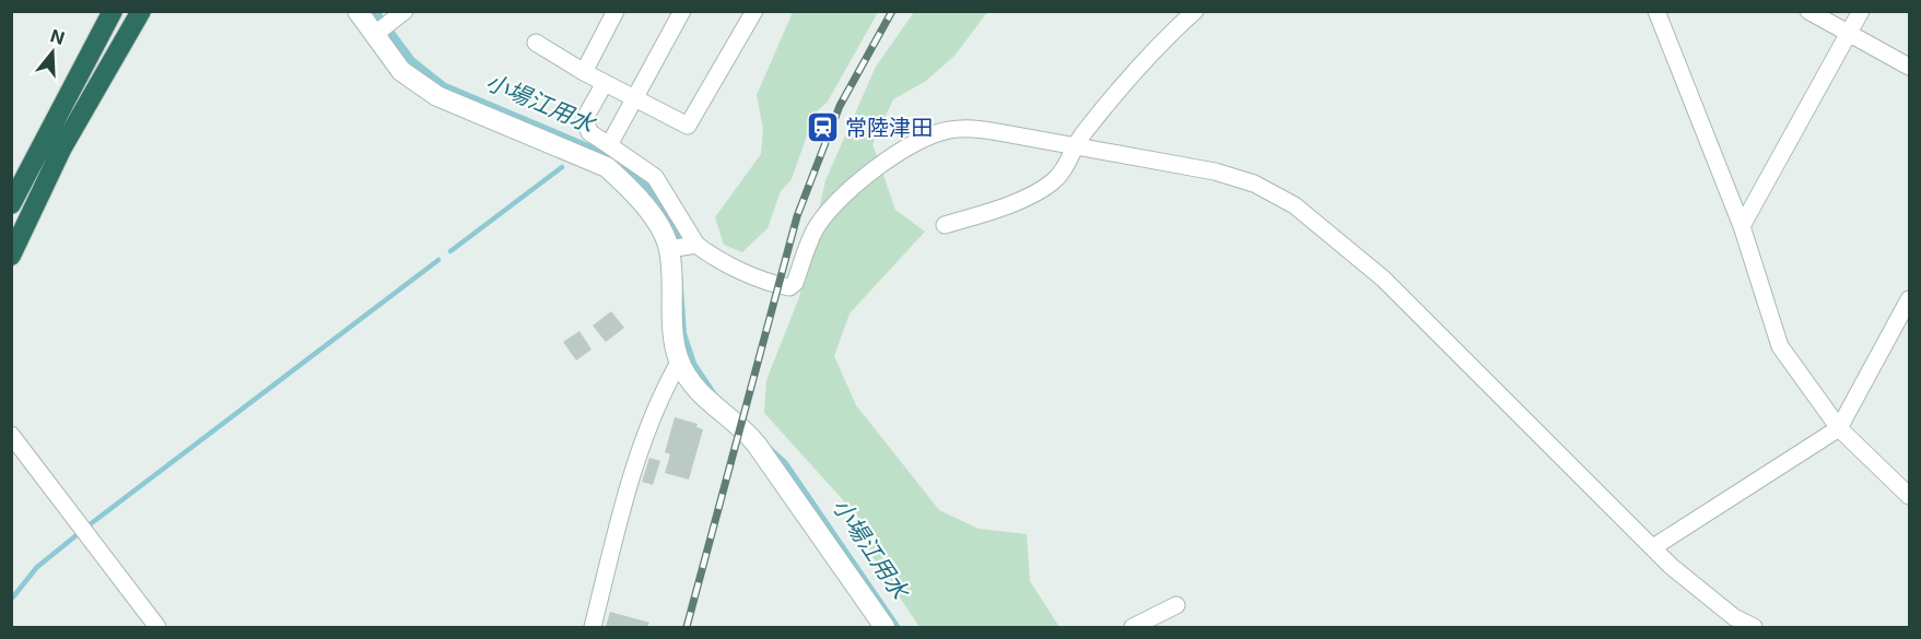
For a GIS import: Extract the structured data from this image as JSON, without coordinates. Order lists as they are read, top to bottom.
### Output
{
  "water": ["小場江用水"],
  "places": {
    "station": ["常陸津田"]
  },
  "north": "top"
}
